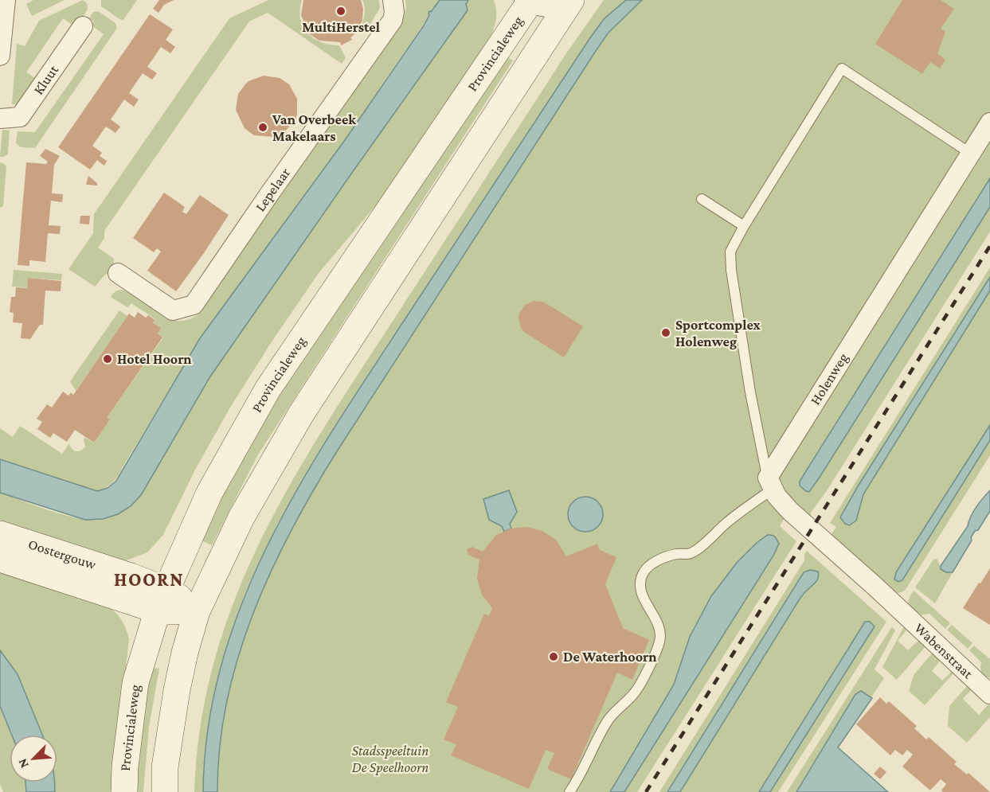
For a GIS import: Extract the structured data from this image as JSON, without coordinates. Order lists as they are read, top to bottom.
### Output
{
  "streets": {
    "main road": ["Provincialeweg", "Oostergouw"],
    "street": [
      "Kluut",
      "Lepelaar",
      "Holenweg",
      "Wabenstraat"
    ]
  },
  "crossings": [
    ["Provincialeweg", "Oostergouw"],
    ["Holenweg", "Wabenstraat"]
  ],
  "districts": ["HOORN"],
  "parks": ["Stadsspeeltuin De Speelhoorn"],
  "places": [
    "MultiHerstel",
    "Van Overbeek Makelaars",
    "Sportcomplex Holenweg",
    "Hotel Hoorn",
    "De Waterhoorn"
  ],
  "north": "bottom left"
}
